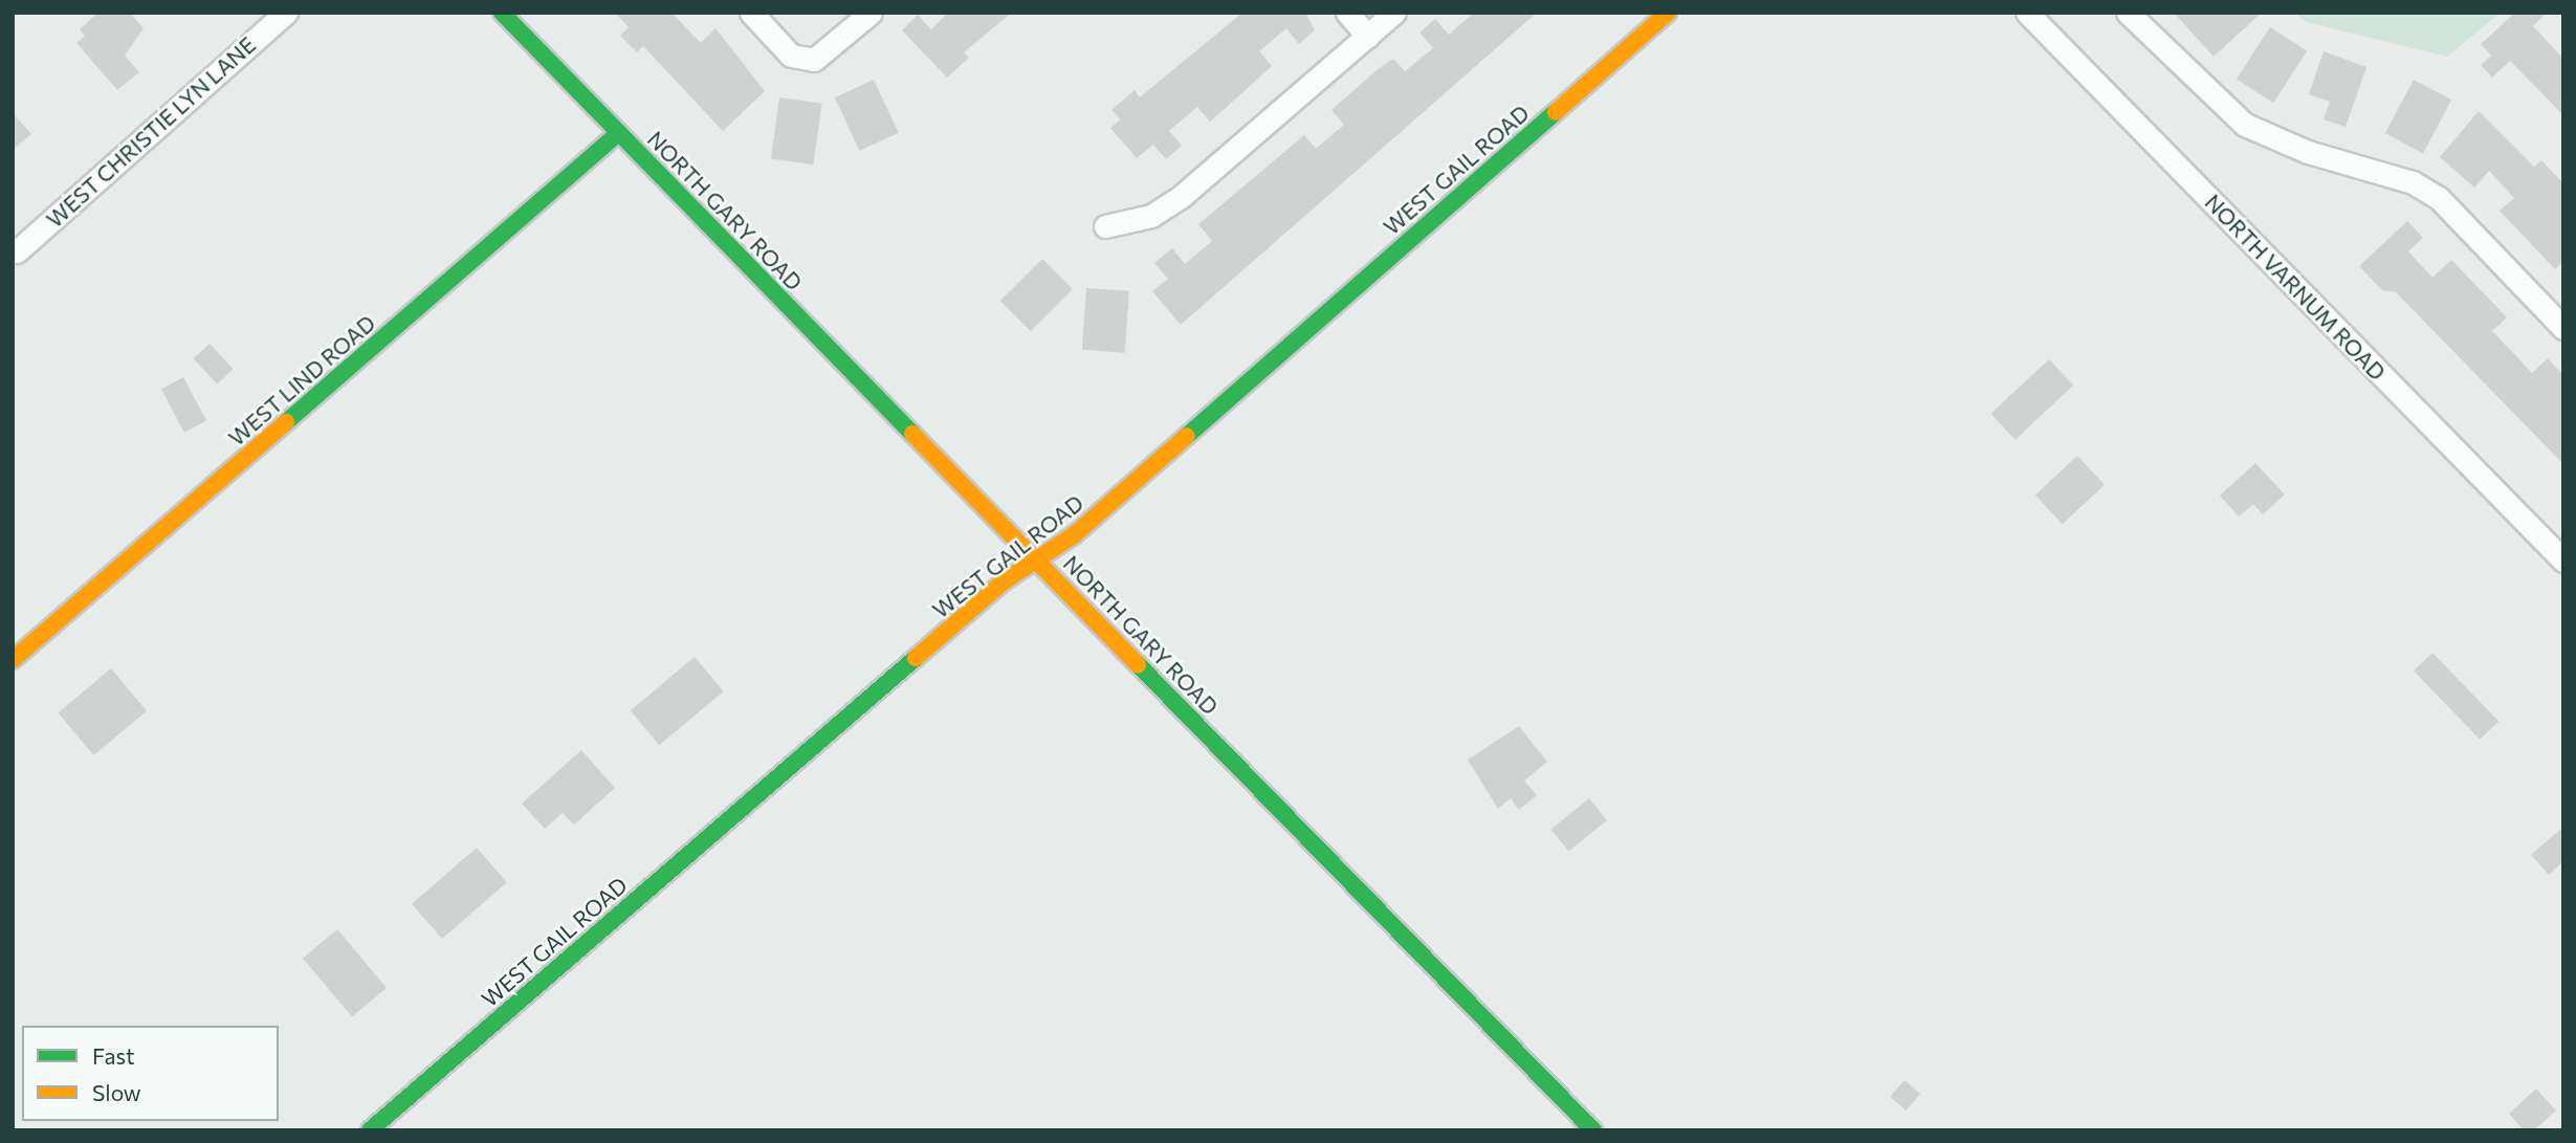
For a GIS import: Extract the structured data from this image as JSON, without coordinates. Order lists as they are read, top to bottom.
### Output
{
  "streets": {
    "street": [
      "WEST CHRISTIE LYN LANE",
      "WEST GAIL ROAD",
      "NORTH GARY ROAD",
      "NORTH VARNUM ROAD",
      "WEST LIND ROAD"
    ]
  },
  "crossings": [
    ["WEST GAIL ROAD", "NORTH GARY ROAD"],
    ["NORTH GARY ROAD", "WEST LIND ROAD"]
  ],
  "legend": ["Fast", "Slow"]
}
